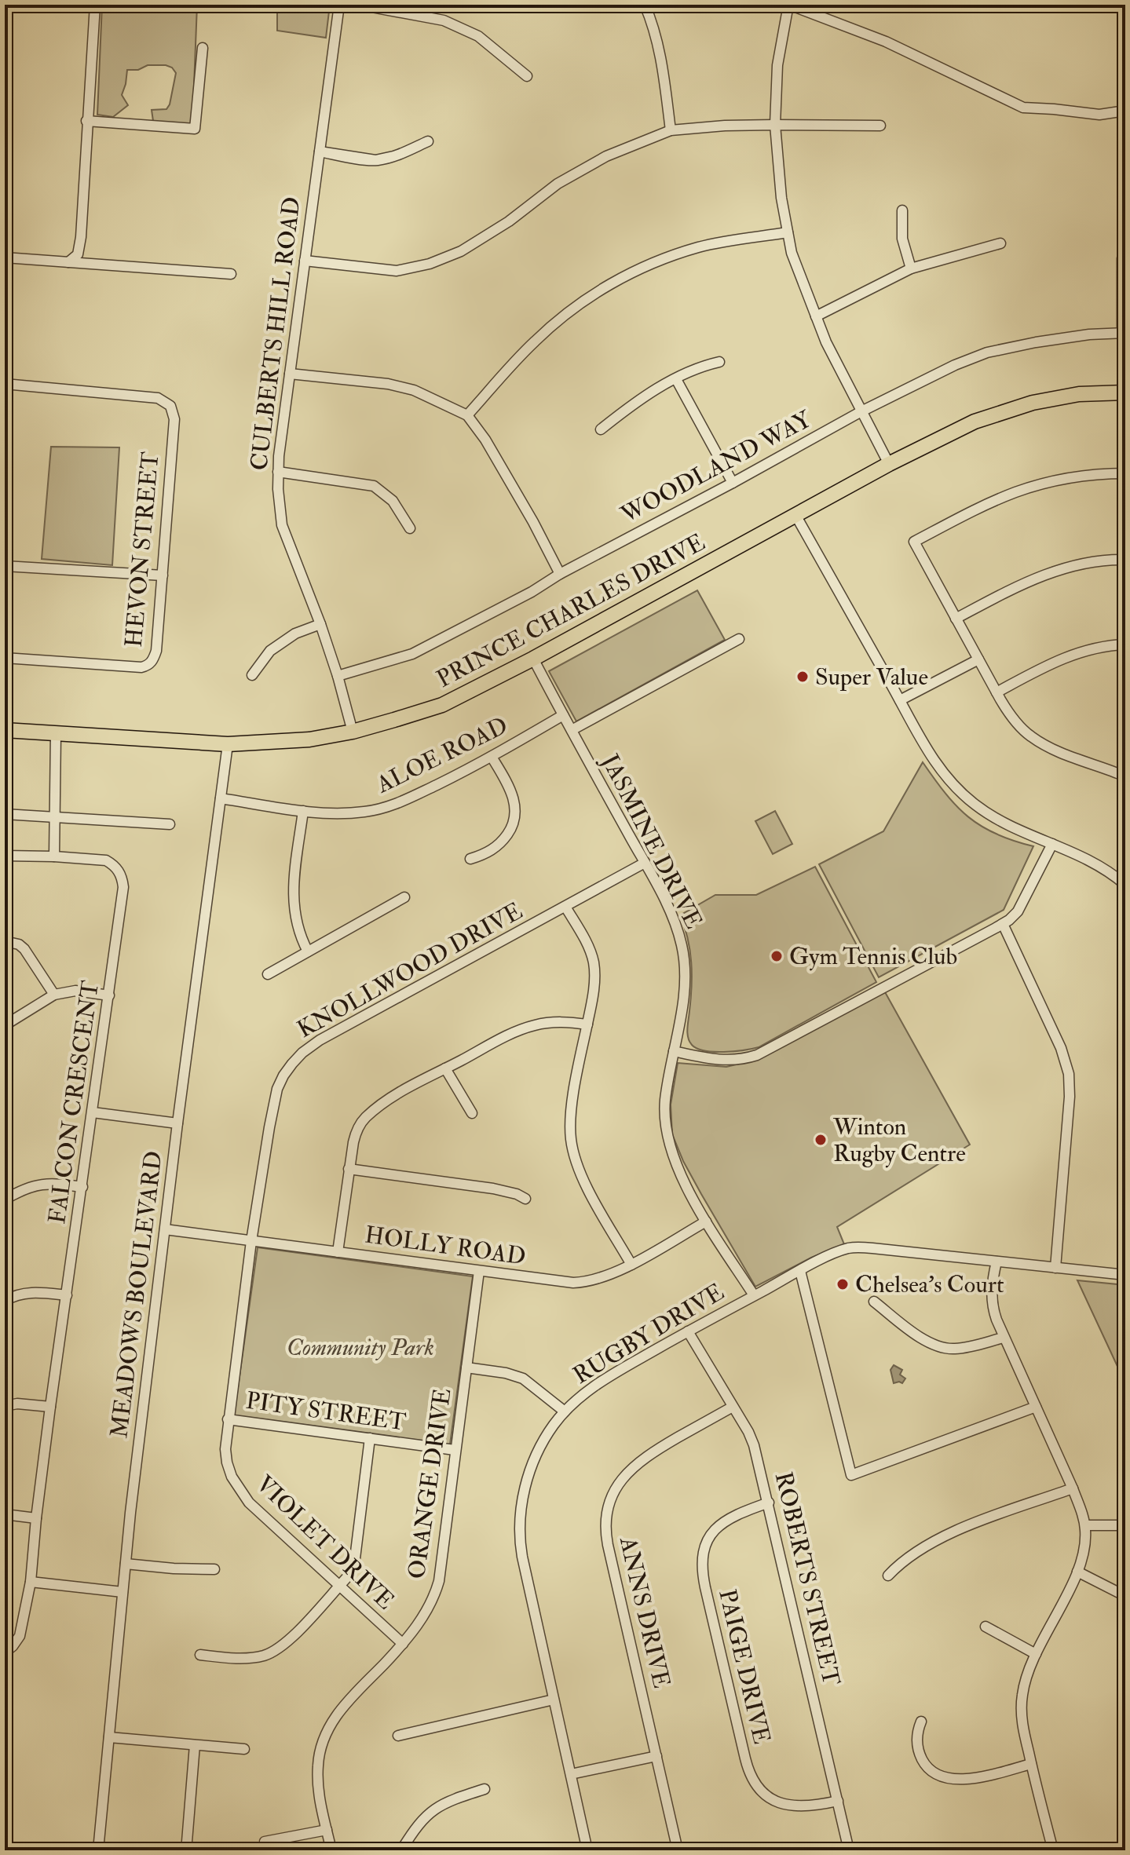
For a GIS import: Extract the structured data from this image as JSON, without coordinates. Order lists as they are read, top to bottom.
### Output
{
  "streets": {
    "highway": ["PRINCE CHARLES DRIVE"],
    "street": [
      "CULBERTS HILL ROAD",
      "WOODLAND WAY",
      "HEVON STREET",
      "ALOE ROAD",
      "JASMINE DRIVE",
      "KNOLLWOOD DRIVE",
      "FALCON CRESCENT",
      "HOLLY ROAD",
      "MEADOWS BOULEVARD",
      "RUGBY DRIVE",
      "PITY STREET",
      "ORANGE DRIVE",
      "VIOLET DRIVE",
      "ROBERTS STREET",
      "ANNS DRIVE",
      "PAIGE DRIVE"
    ]
  },
  "crossings": [
    ["CULBERTS HILL ROAD", "WOODLAND WAY"],
    ["CULBERTS HILL ROAD", "PRINCE CHARLES DRIVE"],
    ["PRINCE CHARLES DRIVE", "JASMINE DRIVE"],
    ["PRINCE CHARLES DRIVE", "MEADOWS BOULEVARD"],
    ["ALOE ROAD", "JASMINE DRIVE"],
    ["ALOE ROAD", "MEADOWS BOULEVARD"],
    ["JASMINE DRIVE", "KNOLLWOOD DRIVE"],
    ["JASMINE DRIVE", "HOLLY ROAD"],
    ["JASMINE DRIVE", "RUGBY DRIVE"],
    ["KNOLLWOOD DRIVE", "HOLLY ROAD"],
    ["KNOLLWOOD DRIVE", "VIOLET DRIVE"],
    ["HOLLY ROAD", "MEADOWS BOULEVARD"],
    ["HOLLY ROAD", "ORANGE DRIVE"],
    ["HOLLY ROAD", "VIOLET DRIVE"],
    ["RUGBY DRIVE", "ROBERTS STREET"],
    ["PITY STREET", "ORANGE DRIVE"],
    ["PITY STREET", "VIOLET DRIVE"],
    ["ORANGE DRIVE", "VIOLET DRIVE"],
    ["ROBERTS STREET", "ANNS DRIVE"],
    ["ROBERTS STREET", "PAIGE DRIVE"]
  ],
  "parks": ["Community Park"],
  "places": [
    "Super Value",
    "Gym Tennis Club",
    "Winton Rugby Centre",
    "Chelsea's Court"
  ]
}
